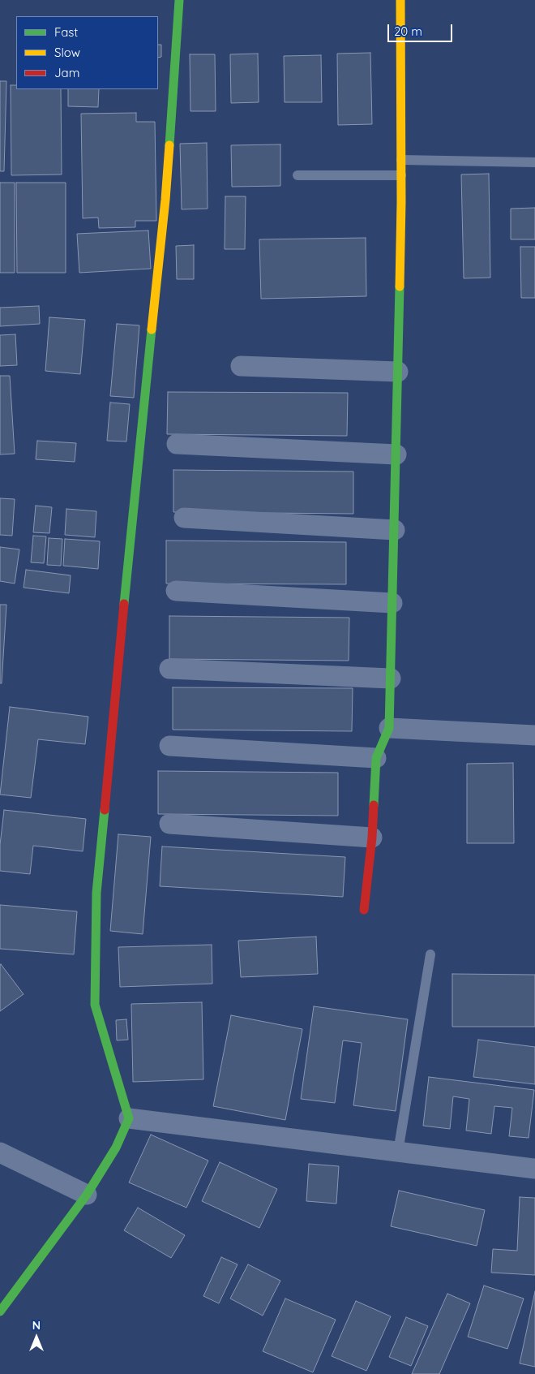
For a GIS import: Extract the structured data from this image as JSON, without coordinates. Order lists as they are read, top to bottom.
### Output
{
  "legend": ["Fast", "Slow", "Jam"],
  "scale_bar": "20 m",
  "north": "top"
}
